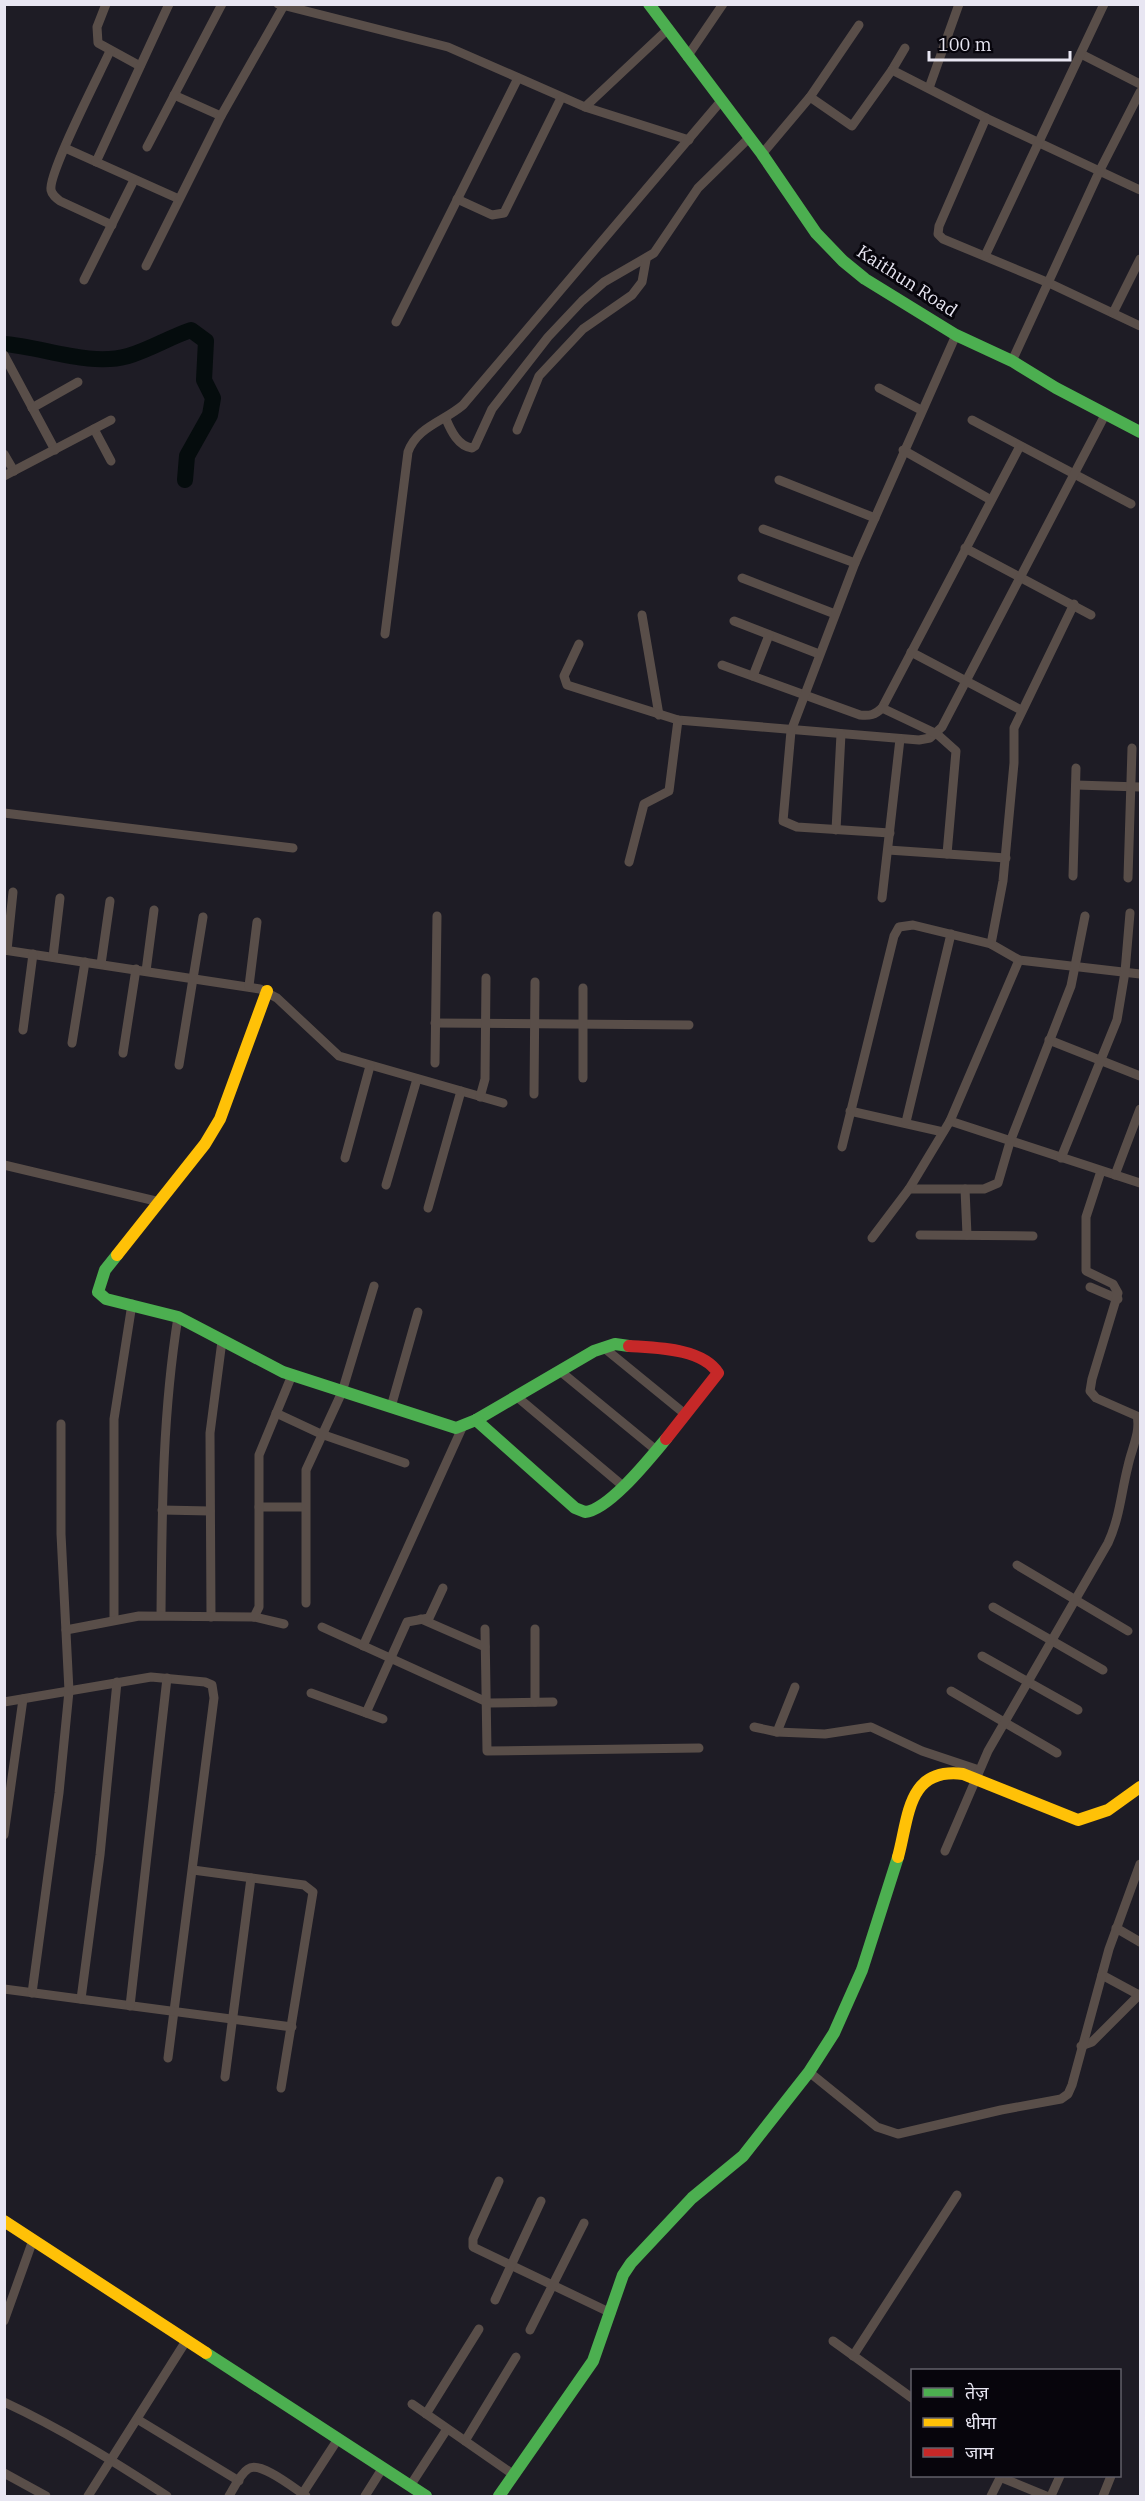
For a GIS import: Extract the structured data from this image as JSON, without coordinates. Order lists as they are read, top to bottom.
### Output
{
  "streets": {
    "street": ["Kaithun Road"]
  },
  "legend": ["तेज़", "धीमा", "जाम"],
  "scale_bar": "100 m"
}
